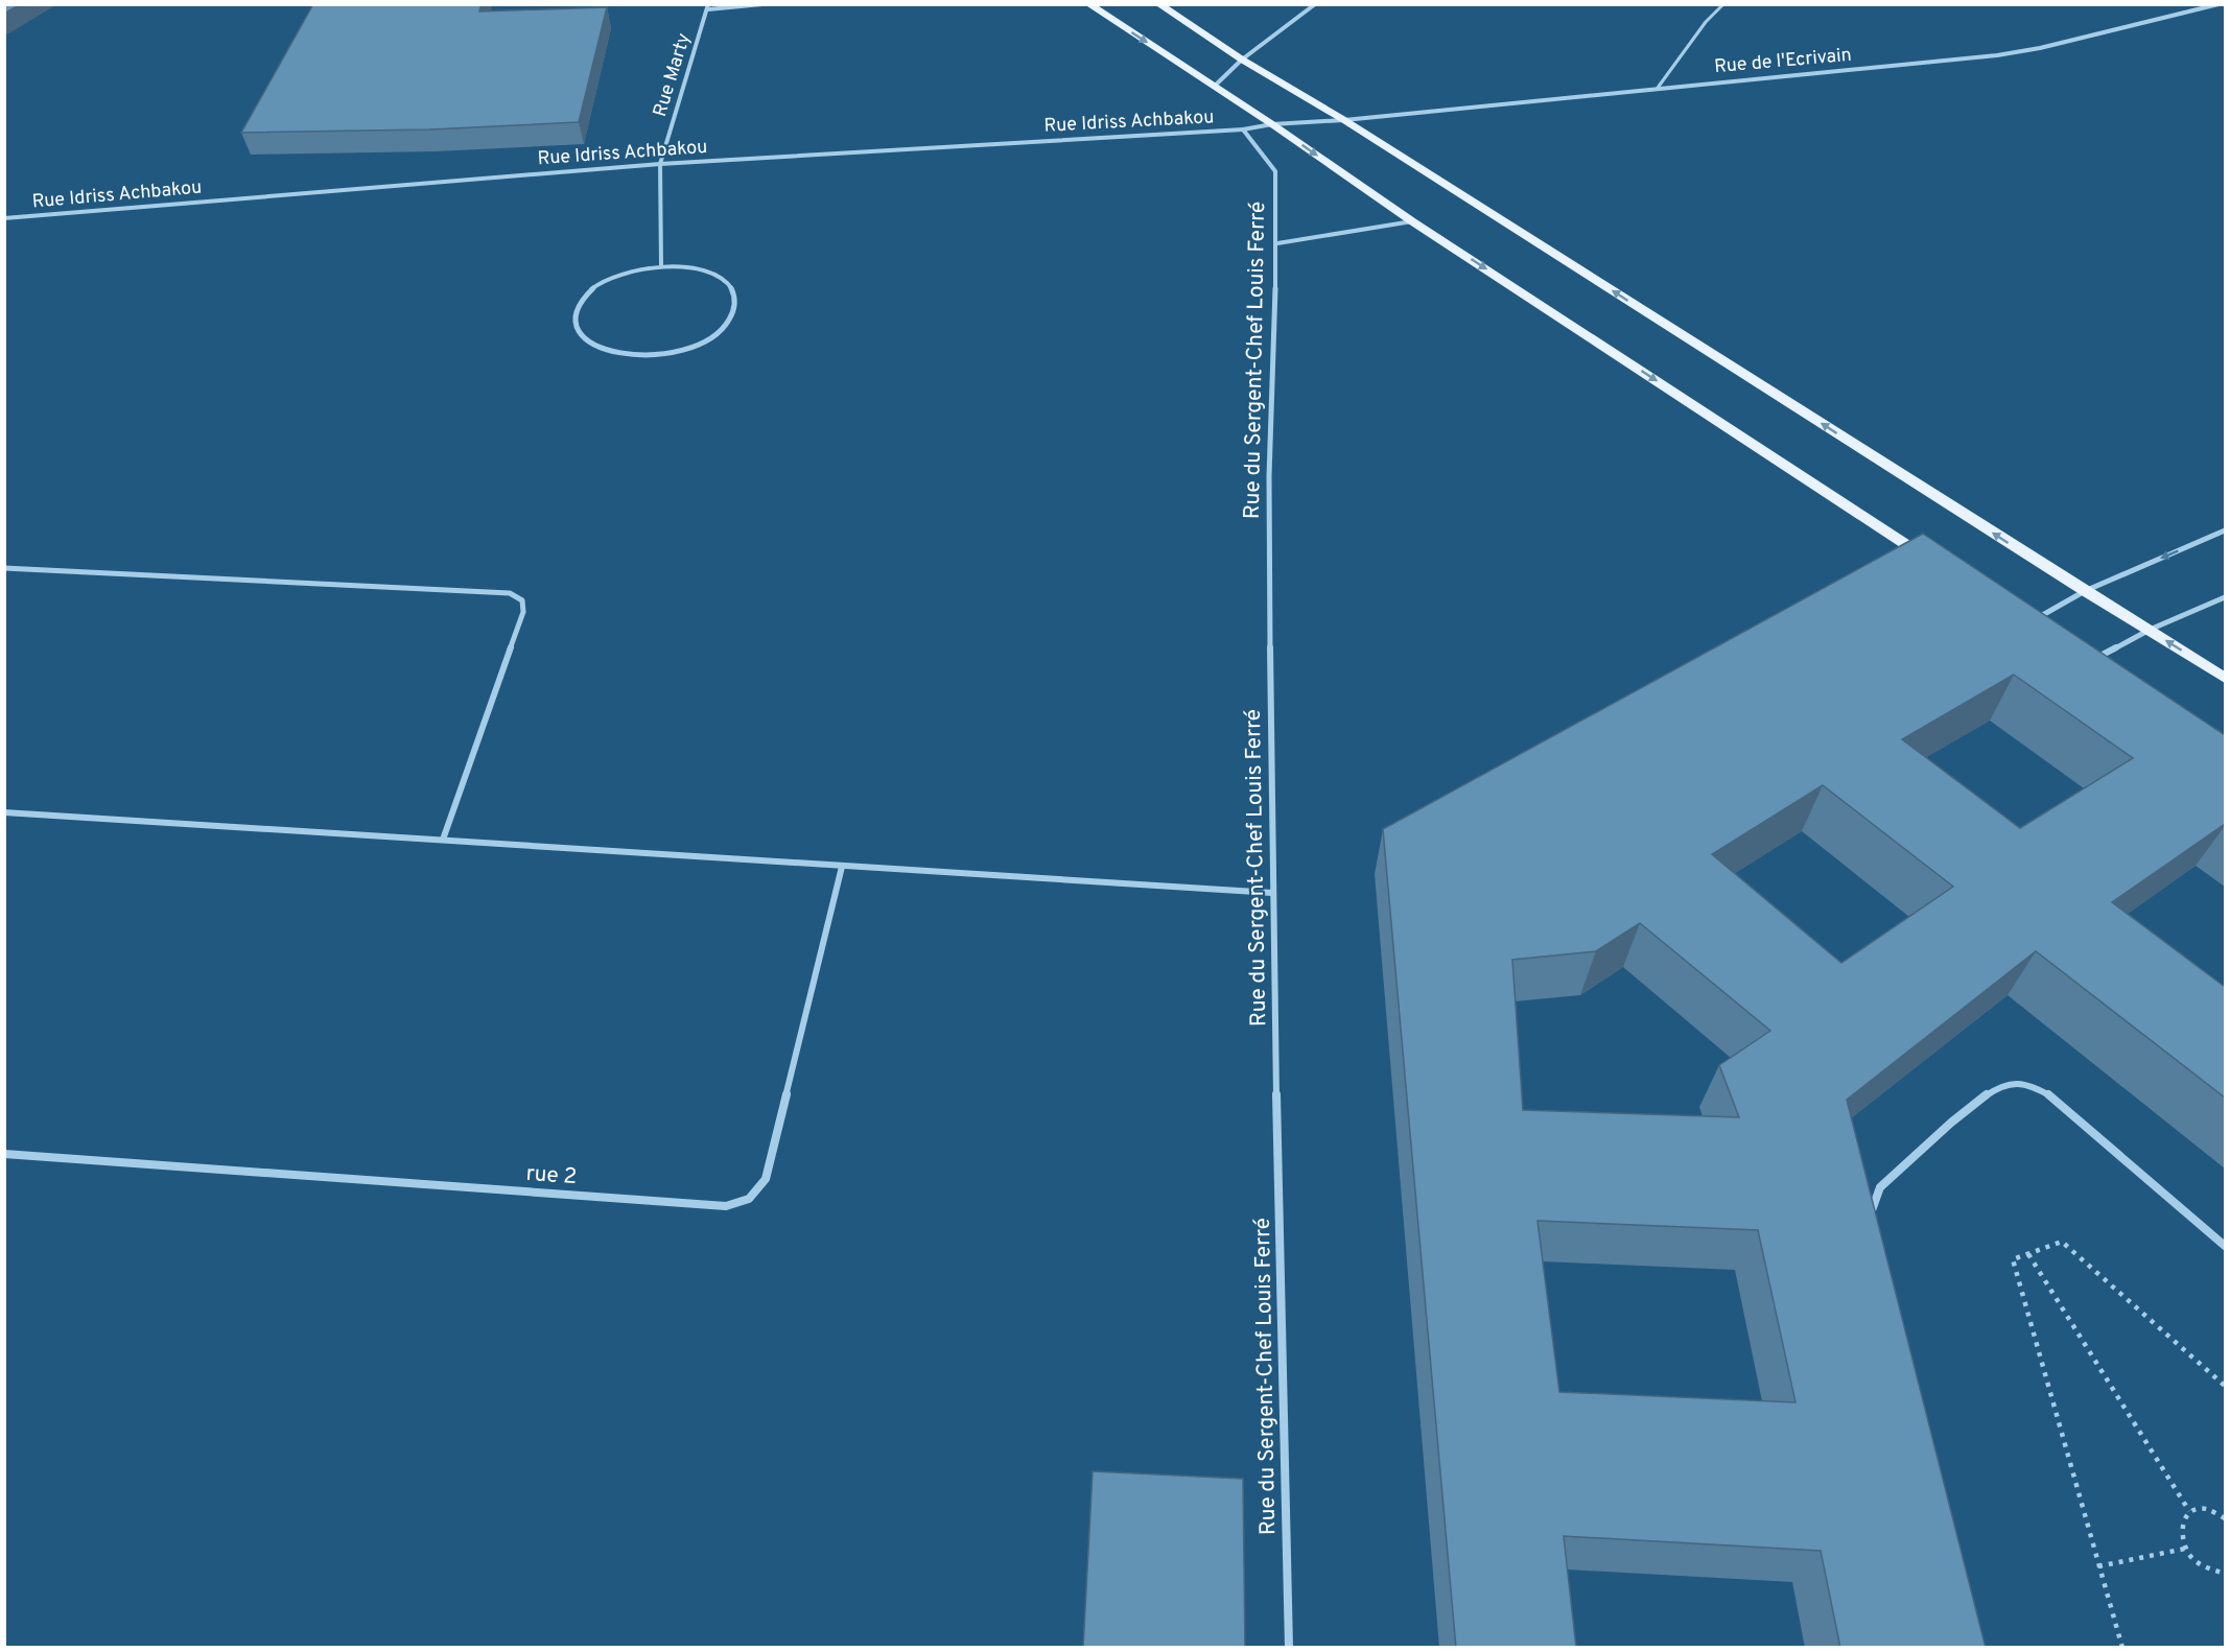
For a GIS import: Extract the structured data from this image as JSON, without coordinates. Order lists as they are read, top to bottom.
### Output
{
  "streets": {
    "street": [
      "Rue de l'Ecrivain",
      "Rue Marty",
      "Rue Idriss Achbakou",
      "Rue du Sergent-Chef Louis Ferré",
      "rue 2"
    ]
  },
  "crossings": [
    ["Rue Marty", "Rue Idriss Achbakou"],
    ["Rue Idriss Achbakou", "Rue du Sergent-Chef Louis Ferré"]
  ]
}
